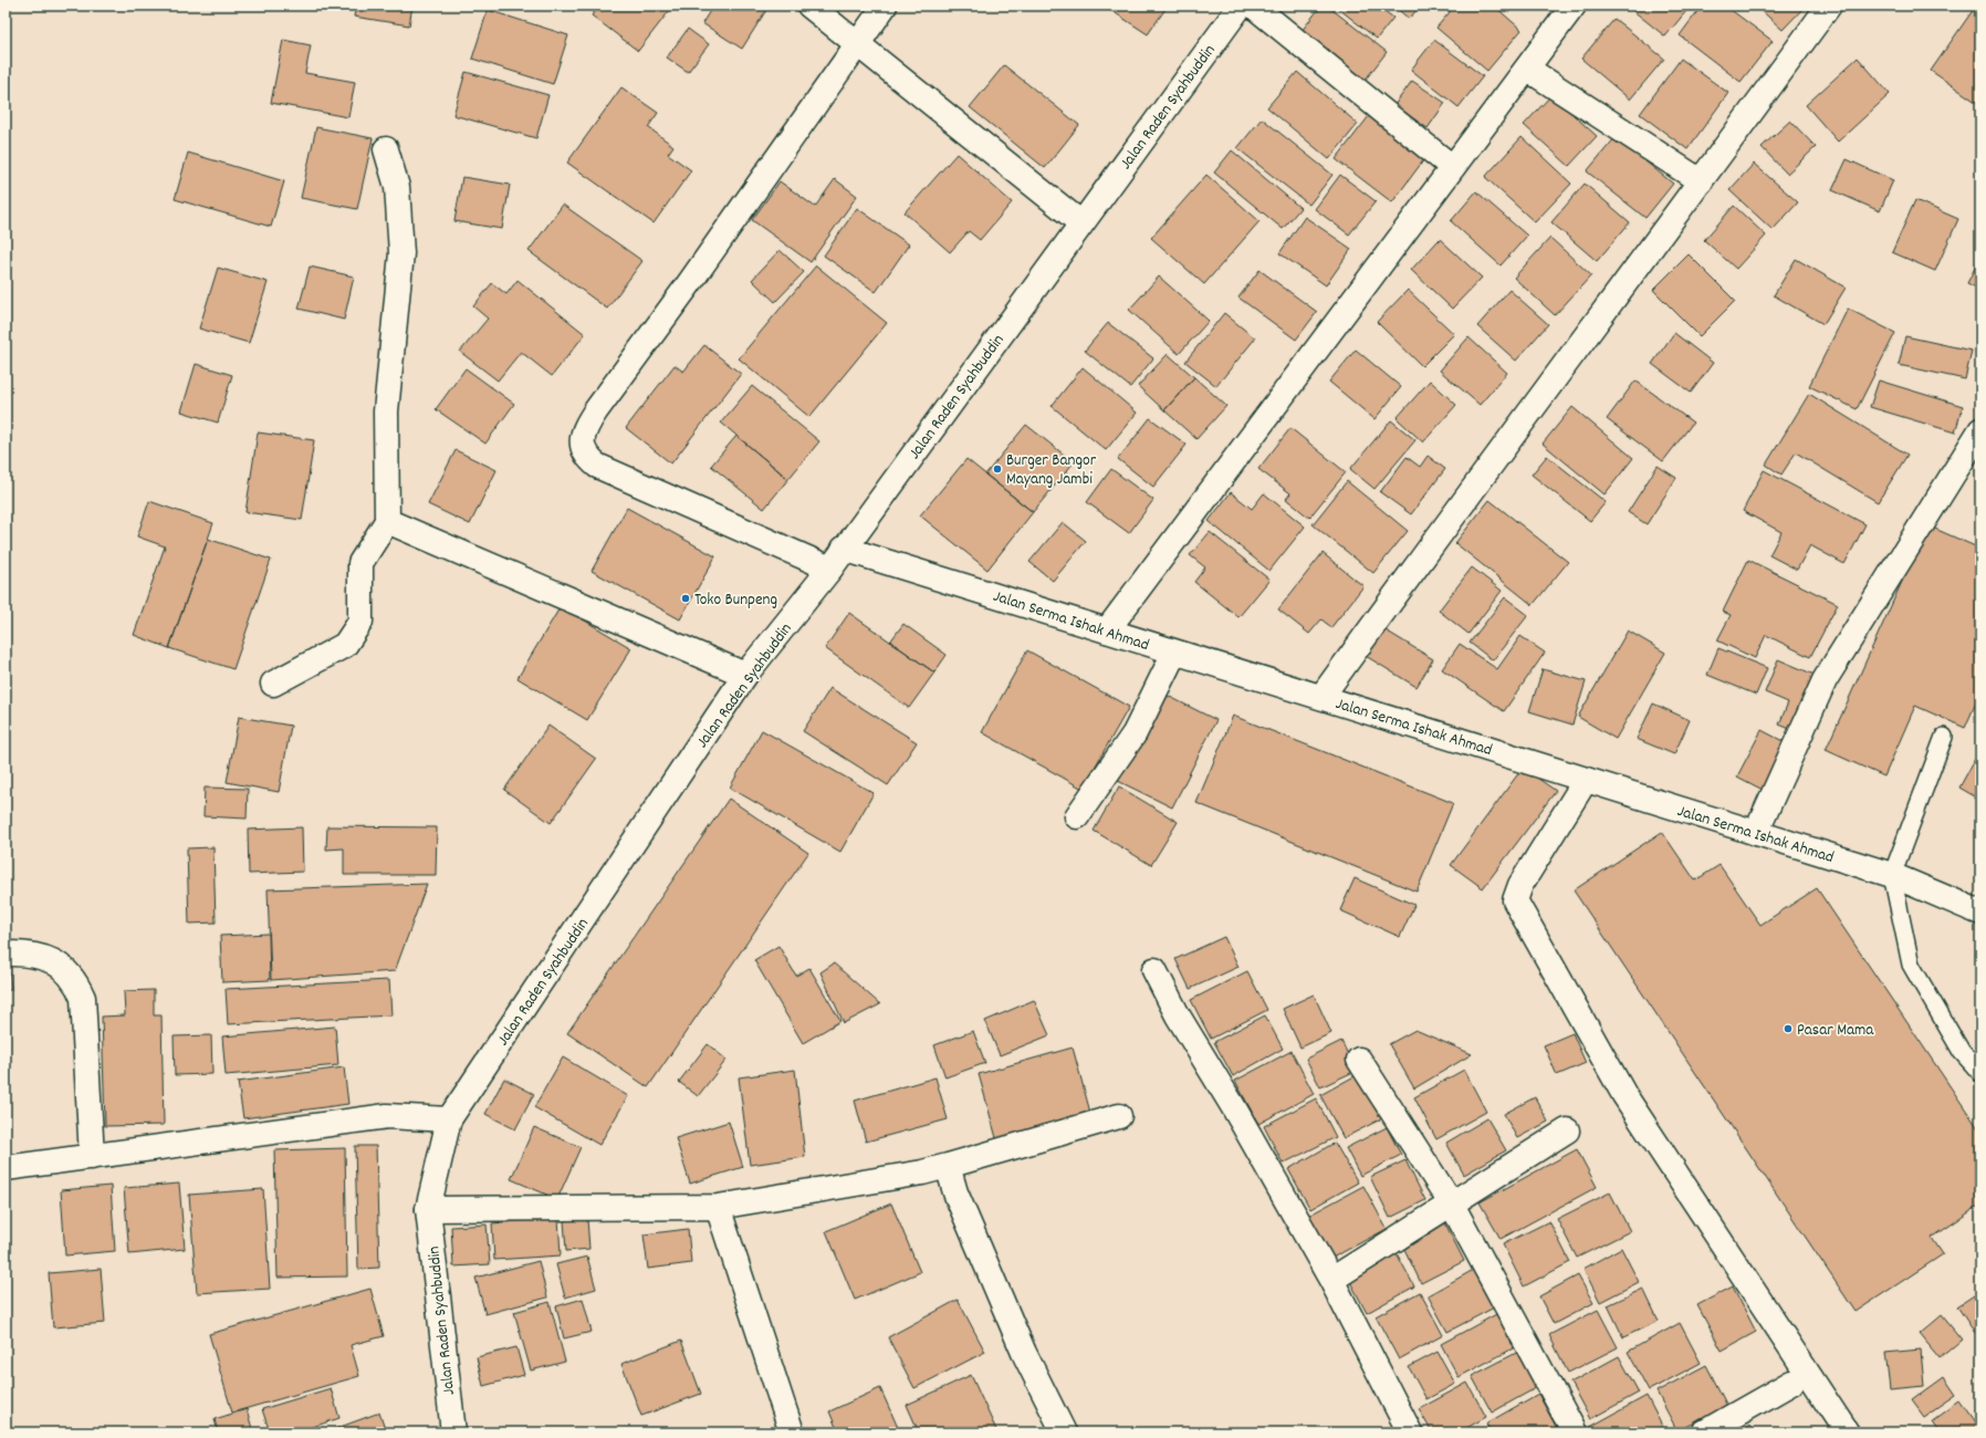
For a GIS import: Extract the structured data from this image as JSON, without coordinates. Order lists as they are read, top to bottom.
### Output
{
  "streets": {
    "street": ["Jalan Raden Syahbuddin", "Jalan Serma Ishak Ahmad"]
  },
  "crossings": [
    ["Jalan Raden Syahbuddin", "Jalan Serma Ishak Ahmad"]
  ],
  "places": ["Burger Bangor Mayang Jambi", "Toko Bunpeng", "Pasar Mama"]
}
